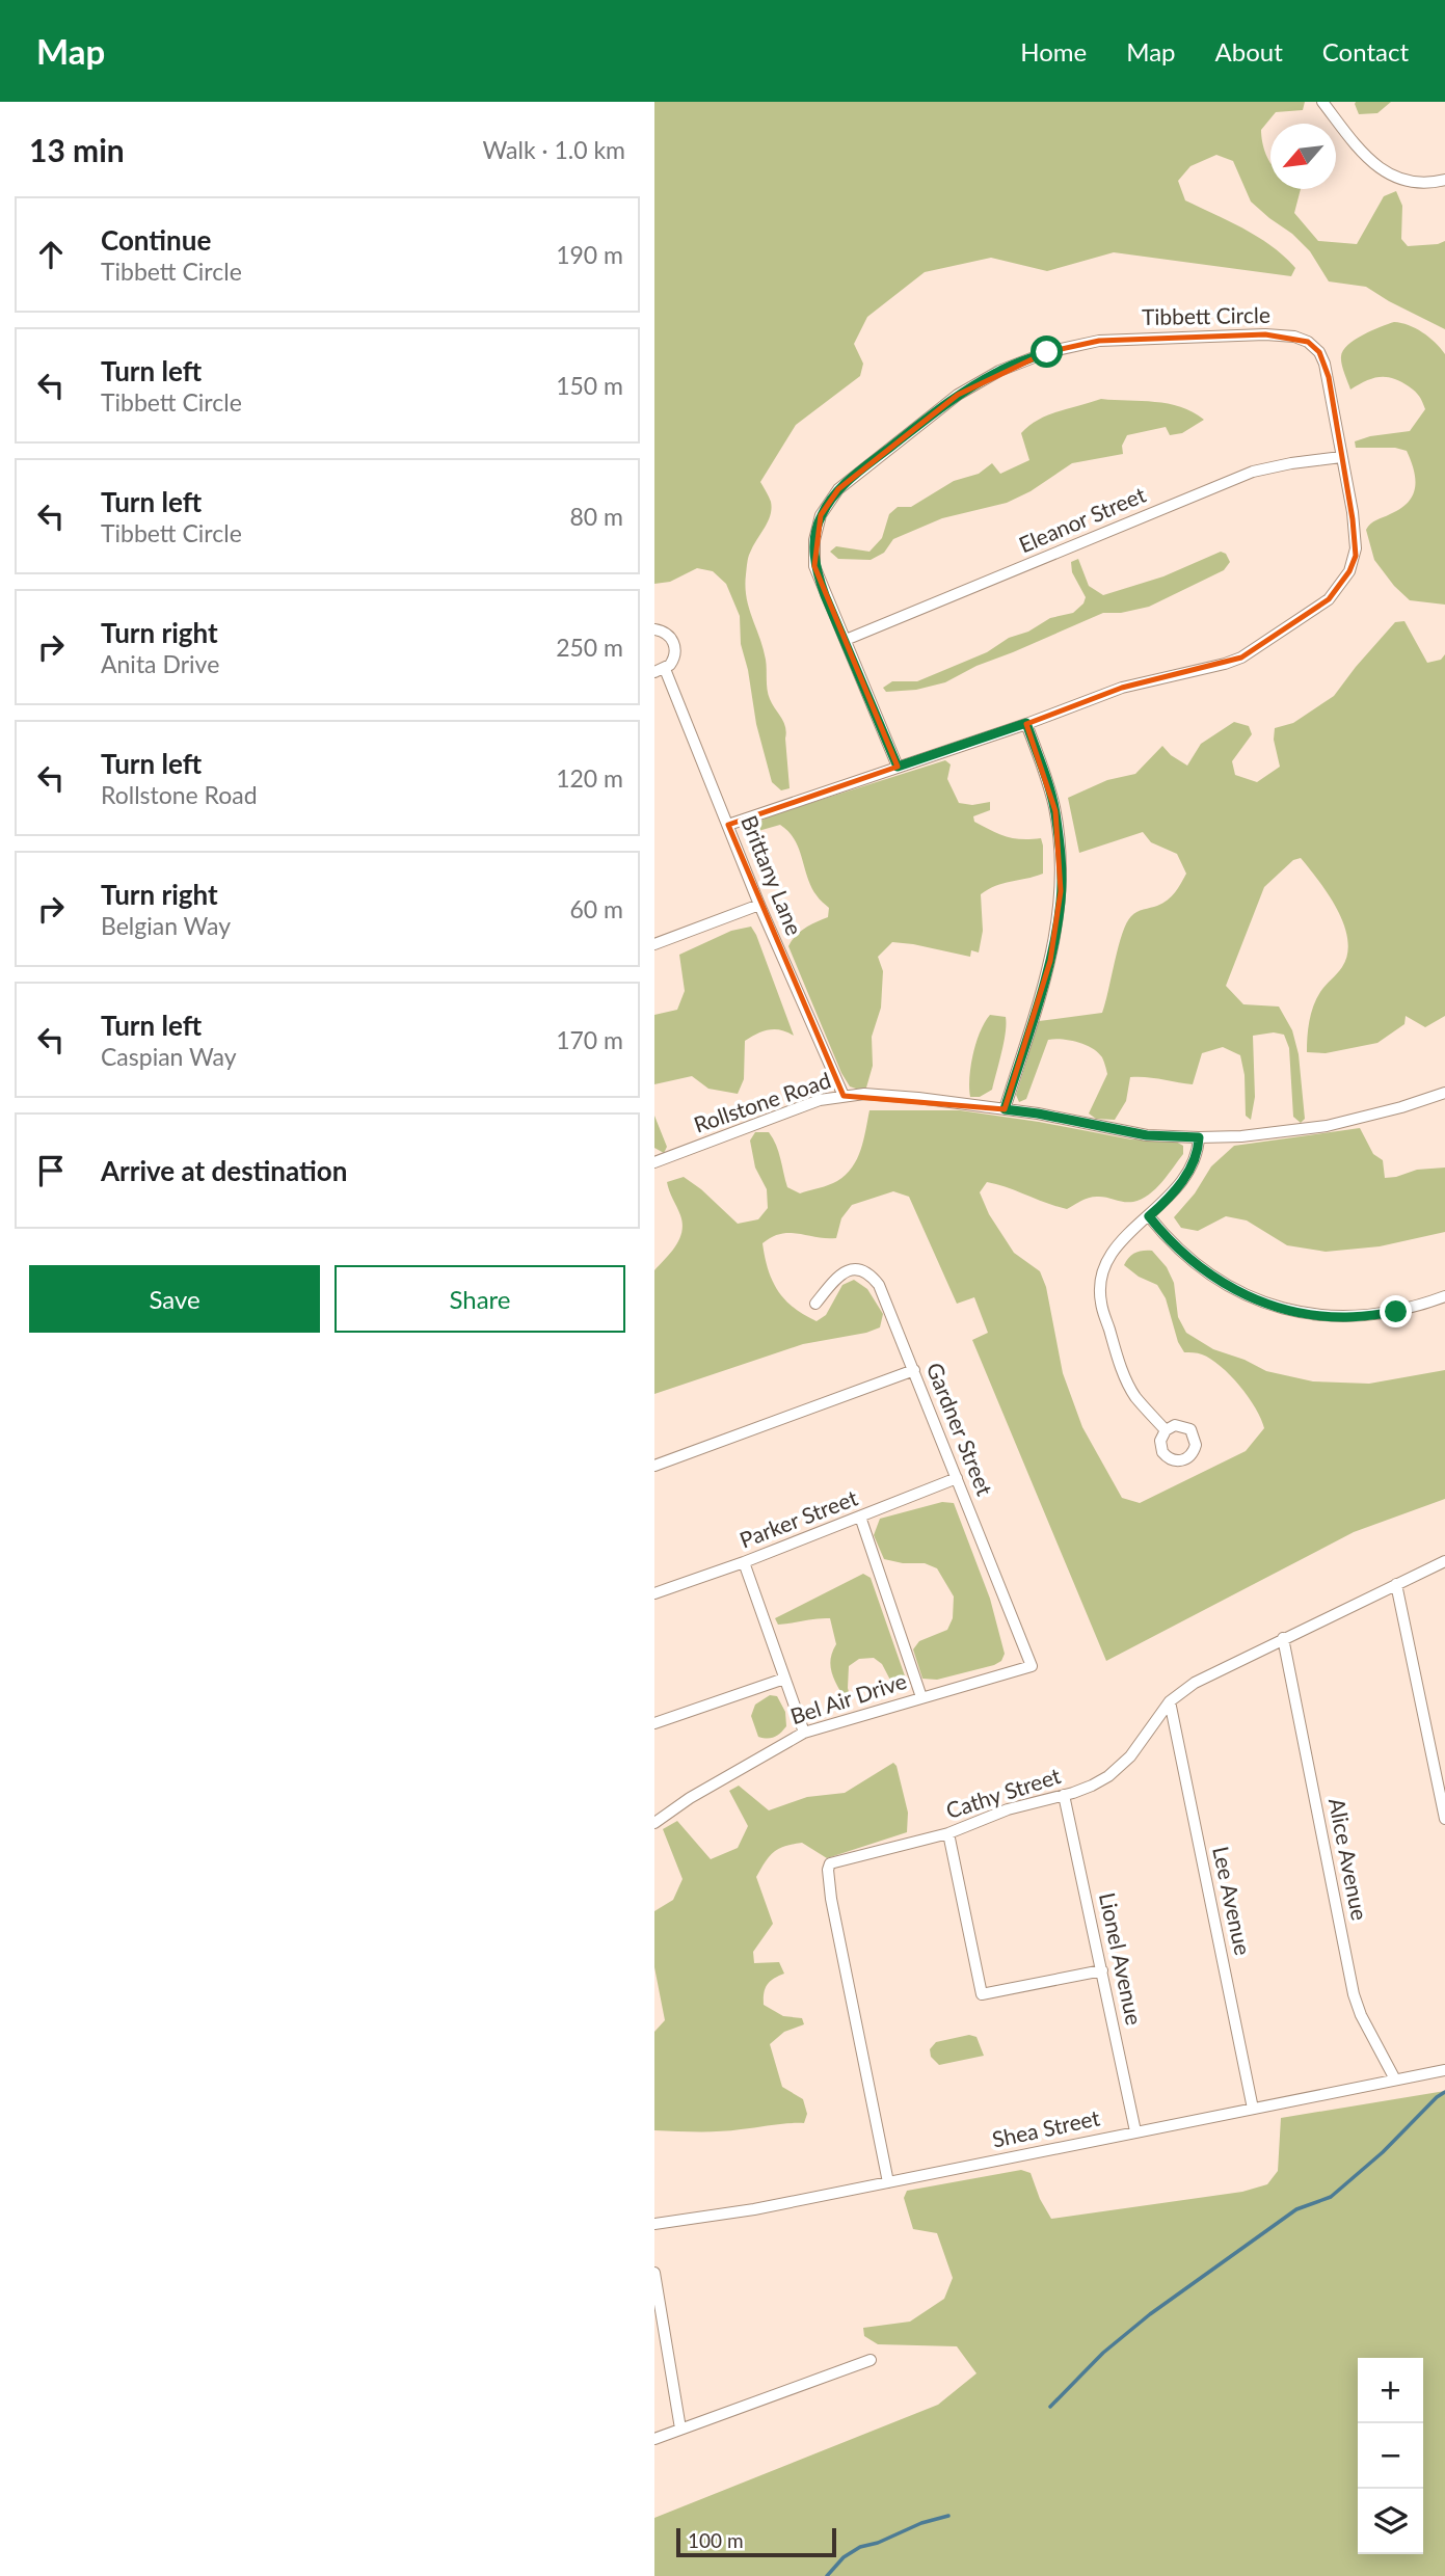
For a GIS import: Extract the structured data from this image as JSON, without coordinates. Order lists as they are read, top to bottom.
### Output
{
  "streets": {
    "street": [
      "Tibbett Circle",
      "Eleanor Street",
      "Brittany Lane",
      "Rollstone Road",
      "Gardner Street",
      "Parker Street",
      "Bel Air Drive",
      "Cathy Street",
      "Alice Avenue",
      "Lee Avenue",
      "Lionel Avenue",
      "Shea Street"
    ]
  },
  "crossings": [
    ["Tibbett Circle", "Eleanor Street"],
    ["Brittany Lane", "Rollstone Road"],
    ["Gardner Street", "Parker Street"],
    ["Gardner Street", "Bel Air Drive"],
    ["Cathy Street", "Alice Avenue"],
    ["Cathy Street", "Lee Avenue"],
    ["Cathy Street", "Lionel Avenue"],
    ["Cathy Street", "Shea Street"],
    ["Alice Avenue", "Shea Street"],
    ["Lee Avenue", "Shea Street"],
    ["Lionel Avenue", "Shea Street"]
  ],
  "scale_bar": "100 m",
  "north": "bottom left",
  "page": {
    "header": "Map",
    "nav": [
      "Home",
      "Map",
      "About",
      "Contact"
    ],
    "heading": ["13 min", "Walk · 1.0 km"],
    "list": [
      ["Continue", "Tibbett Circle", "190 m"],
      ["Turn left", "Tibbett Circle", "150 m"],
      ["Turn left", "Tibbett Circle", "80 m"],
      ["Turn right", "Anita Drive", "250 m"],
      ["Turn left", "Rollstone Road", "120 m"],
      ["Turn right", "Belgian Way", "60 m"],
      ["Turn left", "Caspian Way", "170 m"],
      "Arrive at destination"
    ],
    "buttons": ["Save", "Share"],
    "map_buttons": ["+", "−"],
    "scale": "100 m"
  }
}
